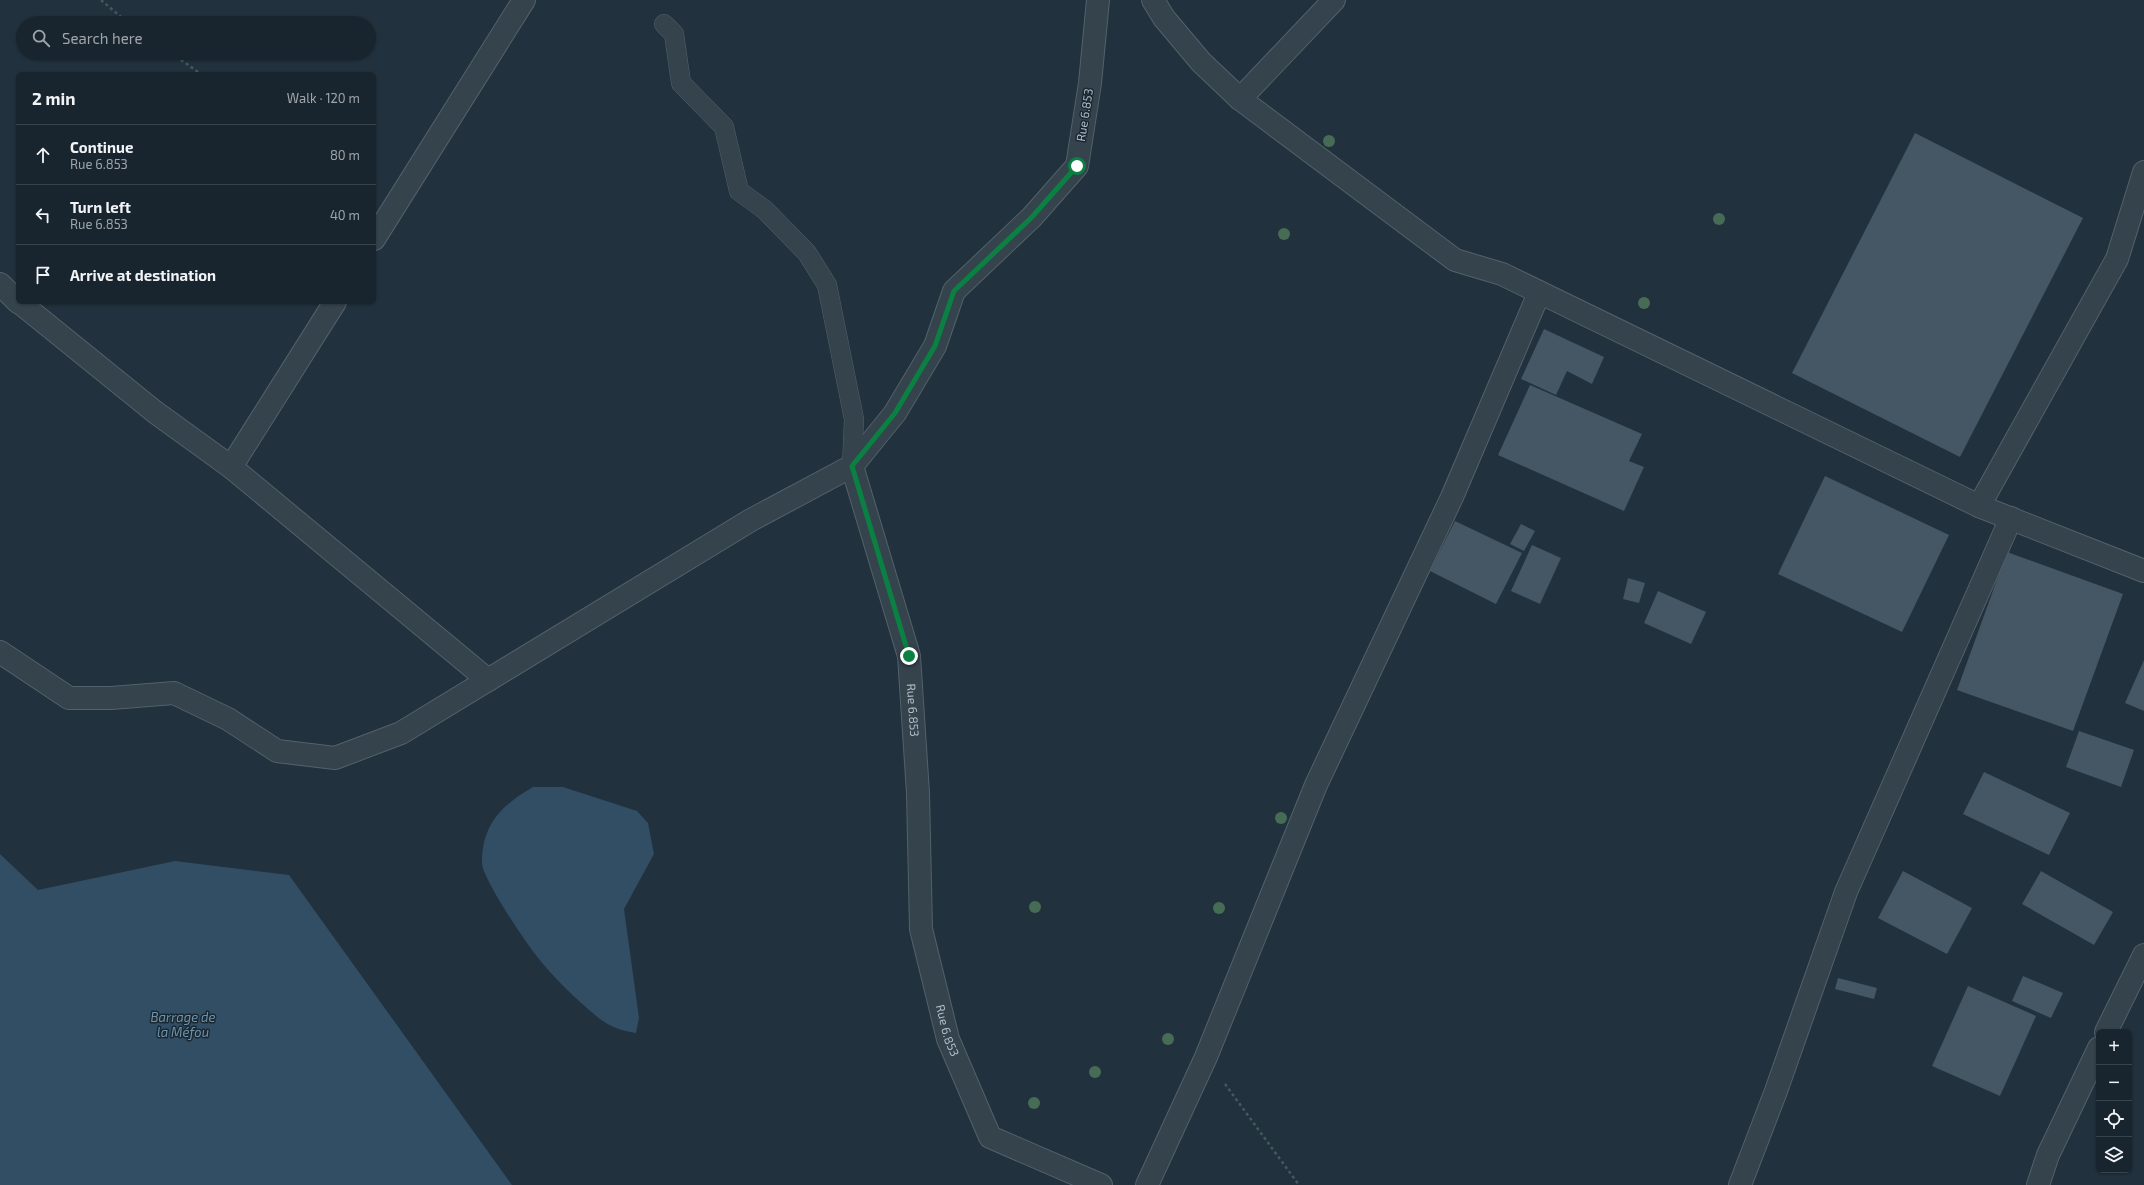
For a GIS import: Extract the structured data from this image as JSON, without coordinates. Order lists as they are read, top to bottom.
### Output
{
  "streets": {
    "street": ["Rue 6.853"]
  },
  "water": ["Barrage de la Méfou"],
  "page": {
    "search": "Search here",
    "heading": ["2 min", "Walk · 120 m"],
    "list": [
      ["Continue", "Rue 6.853", "80 m"],
      ["Turn left", "Rue 6.853", "40 m"],
      "Arrive at destination"
    ],
    "map_buttons": ["+", "−"]
  }
}
